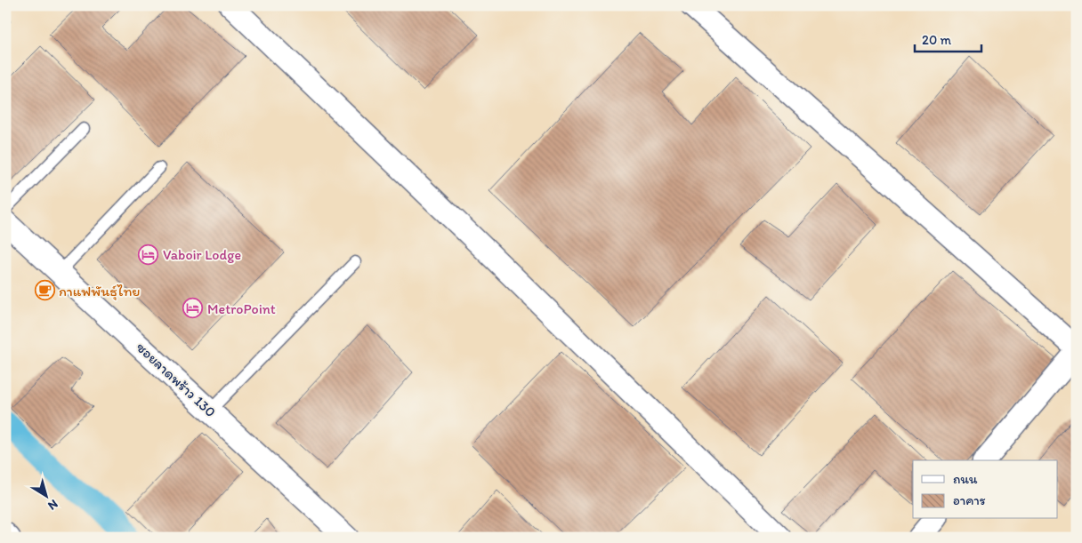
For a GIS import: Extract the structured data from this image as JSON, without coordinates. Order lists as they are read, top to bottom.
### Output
{
  "streets": {
    "street": ["ซอยลาดพร้าว 130"]
  },
  "places": {
    "hotel": ["Vaboir Lodge", "MetroPoint"],
    "cafe": ["กาแฟพันธุ์ไทย"]
  },
  "legend": ["ถนน", "อาคาร"],
  "scale_bar": "20 m",
  "north": "bottom right"
}
